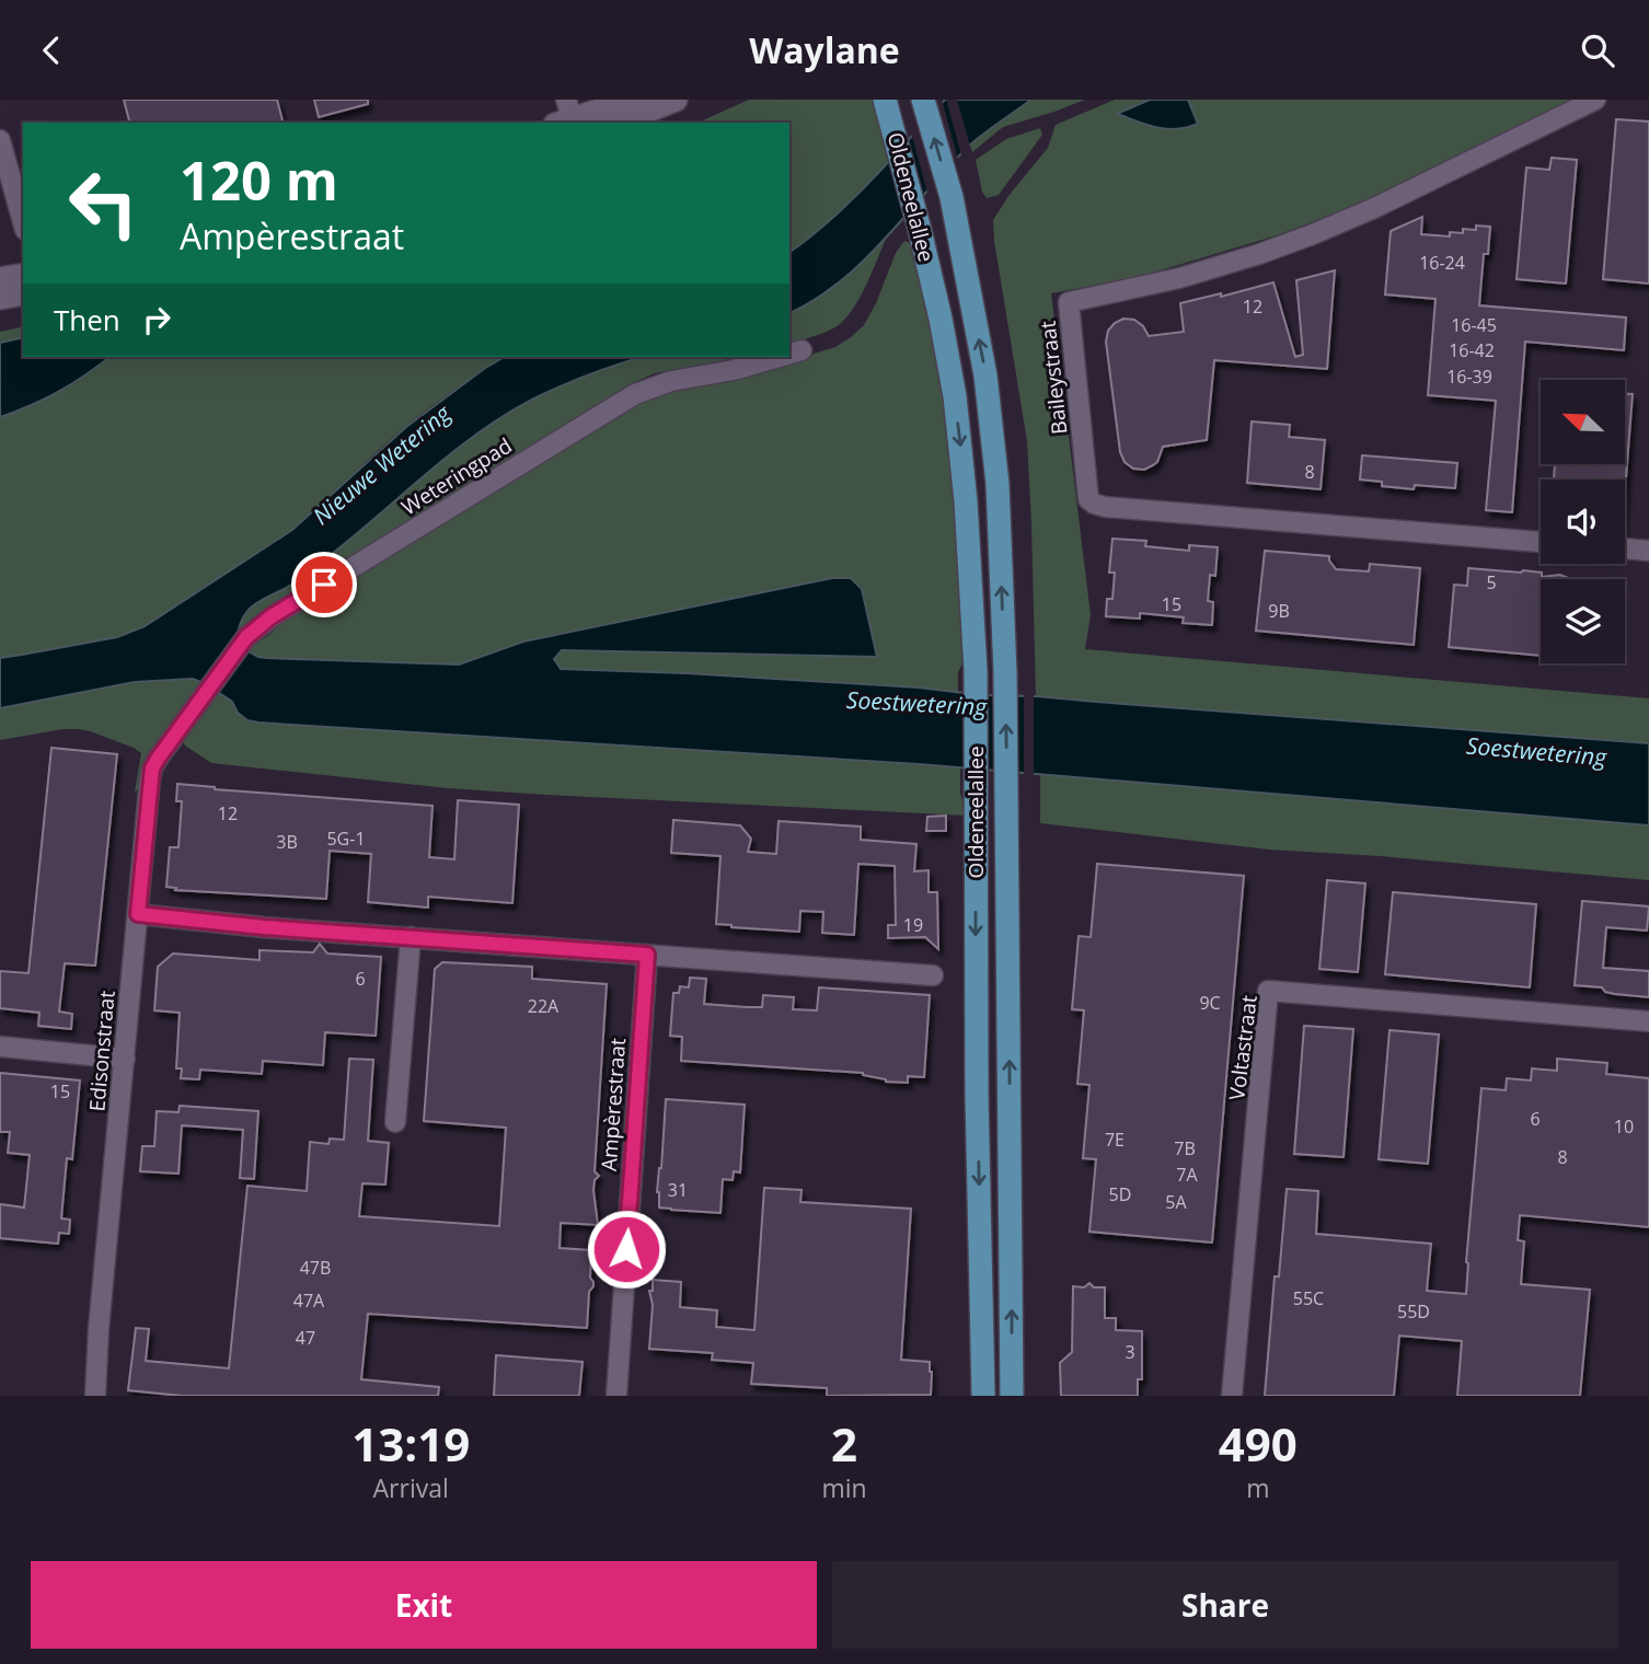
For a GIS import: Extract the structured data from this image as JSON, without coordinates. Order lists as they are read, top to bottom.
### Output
{
  "streets": {
    "main road": ["Oldeneelallee"],
    "street": [
      "Baileystraat",
      "Weteringpad",
      "Voltastraat",
      "Edisonstraat",
      "Ampèrestraat"
    ]
  },
  "crossings": [
    ["Weteringpad", "Edisonstraat"]
  ],
  "water": ["Nieuwe Wetering", "Soestwetering"],
  "house_numbers": [
    "16-24",
    "12",
    "16-45",
    "16-42",
    "16-39",
    "8",
    "5",
    "15",
    "9B",
    "12",
    "5G-1",
    "3B",
    "19",
    "6",
    "9C",
    "22A",
    "15",
    "6",
    "10",
    "7E",
    "7B",
    "8",
    "7A",
    "31",
    "5D",
    "5A",
    "47B",
    "55C",
    "47A",
    "55D",
    "47",
    "3"
  ],
  "north": "top left",
  "page": {
    "header": "Waylane",
    "turn": ["120 m", "Ampèrestraat"],
    "then": "Then",
    "eta": [
      "13:19",
      "Arrival",
      "2",
      "min",
      "490",
      "m"
    ],
    "buttons": ["Exit", "Share"]
  }
}
